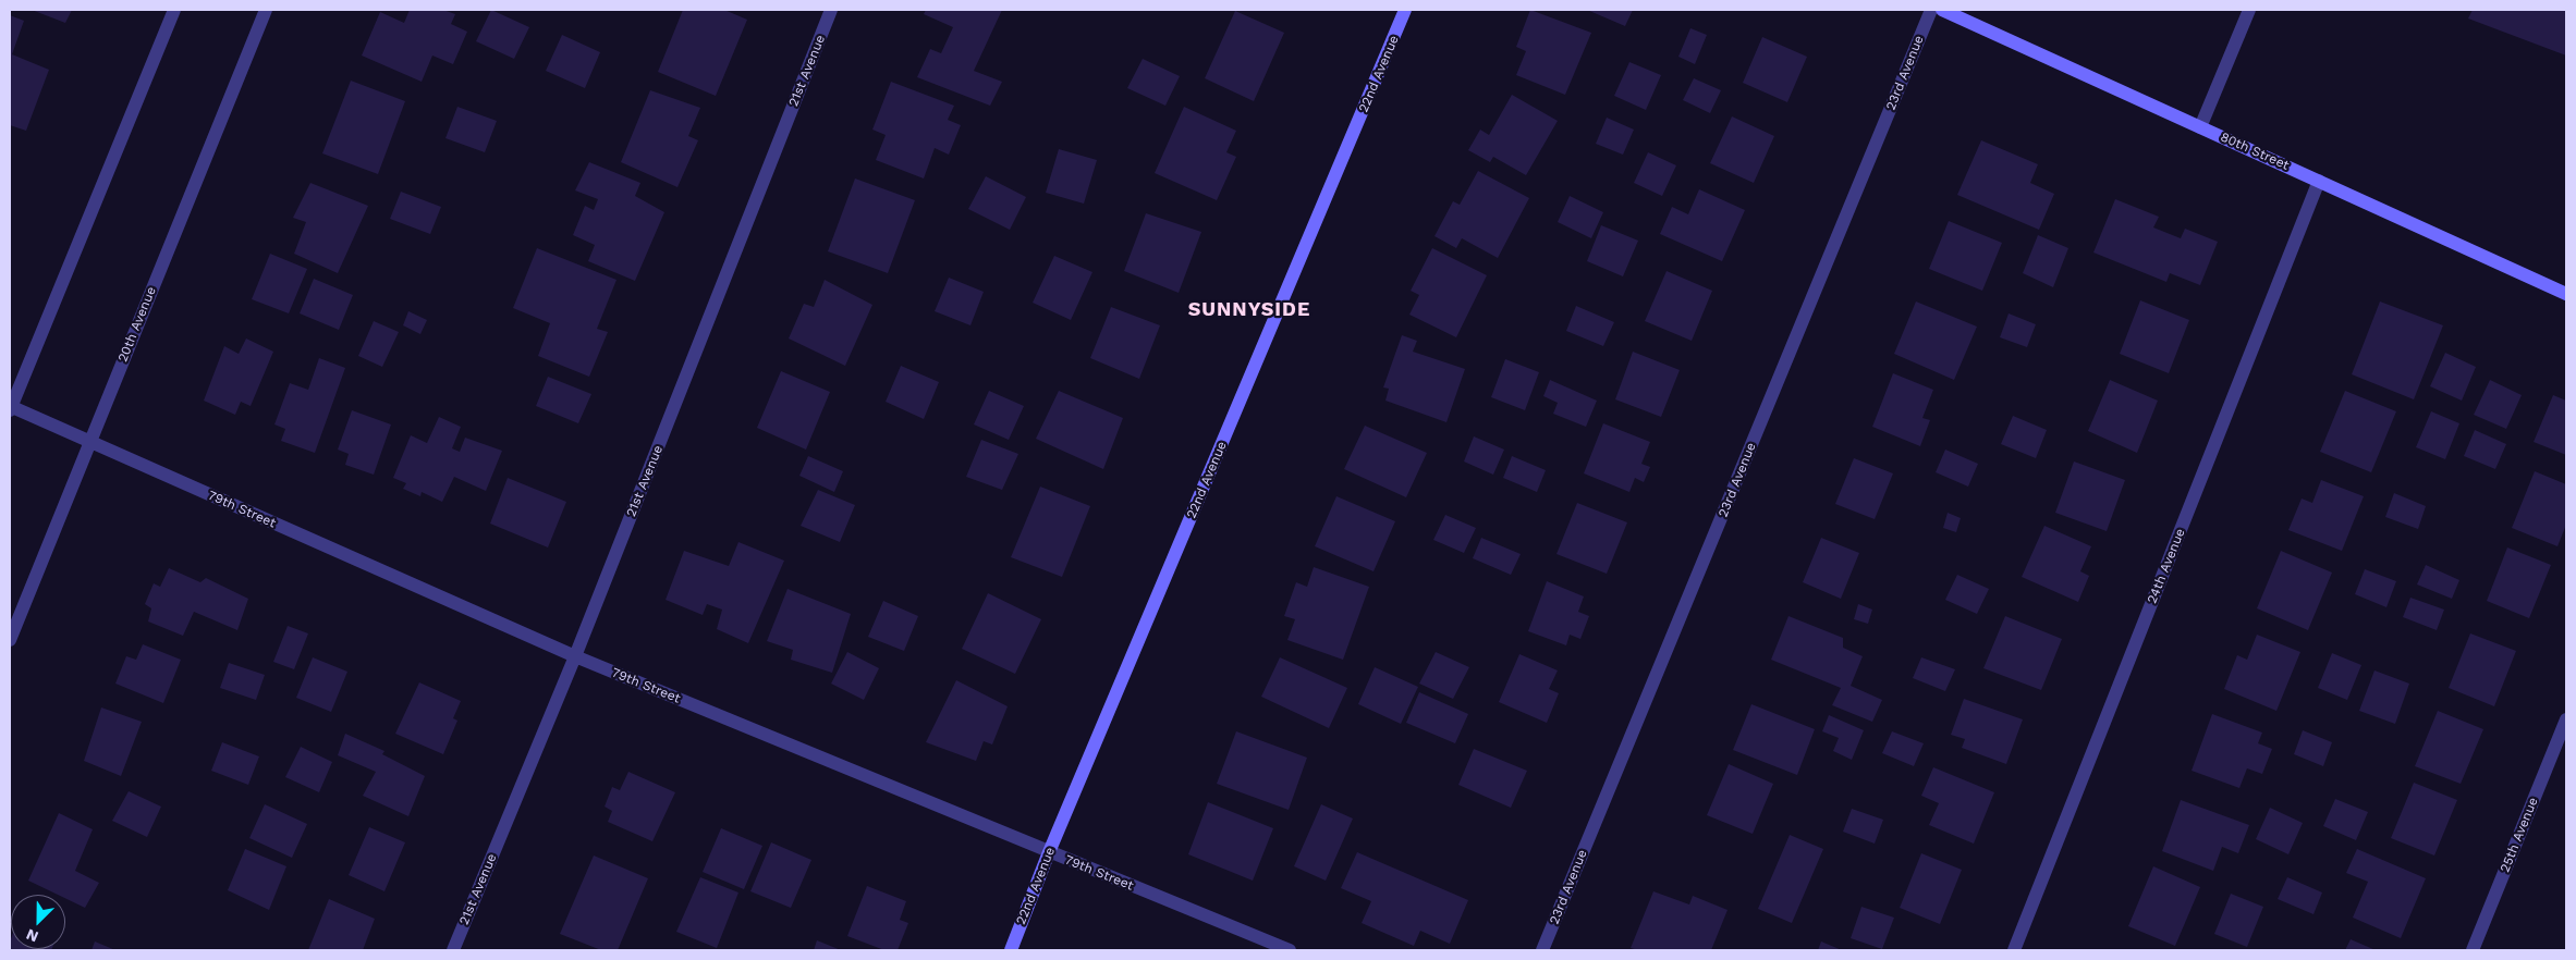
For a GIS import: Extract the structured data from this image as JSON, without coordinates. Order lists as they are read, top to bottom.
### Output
{
  "streets": {
    "street": [
      "21st Avenue",
      "23rd Avenue",
      "22nd Avenue",
      "80th Street",
      "20th Avenue",
      "79th Street",
      "24th Avenue",
      "25th Avenue"
    ]
  },
  "crossings": [
    ["21st Avenue", "79th Street"],
    ["22nd Avenue", "79th Street"],
    ["80th Street", "24th Avenue"],
    ["20th Avenue", "79th Street"]
  ],
  "districts": ["SUNNYSIDE"],
  "north": "bottom left"
}
